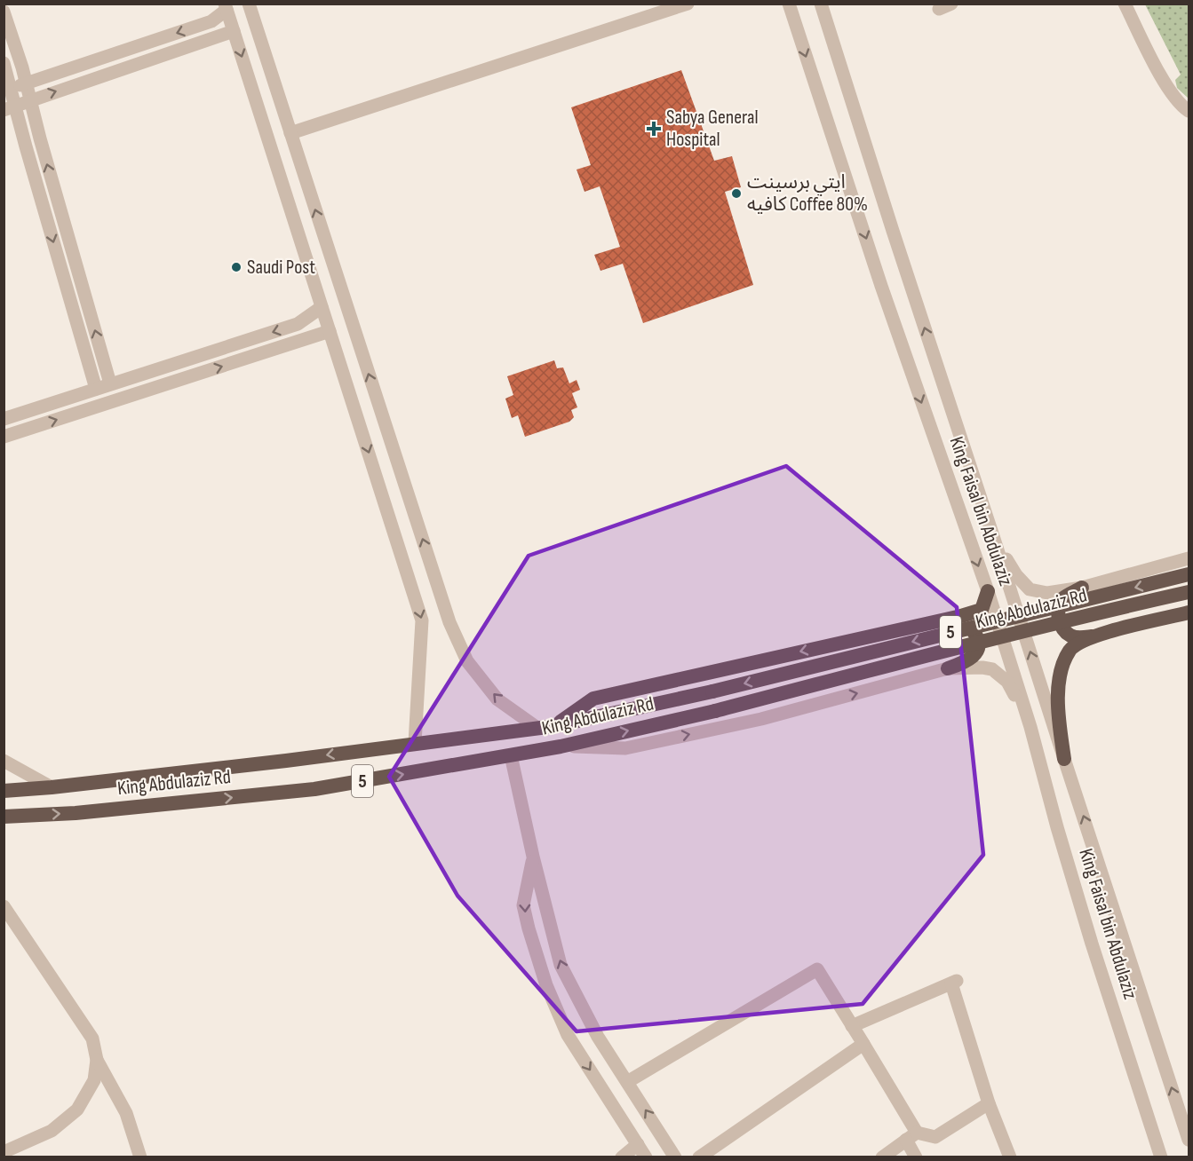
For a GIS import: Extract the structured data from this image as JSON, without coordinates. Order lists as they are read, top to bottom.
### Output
{
  "streets": {
    "highway": ["King Abdulaziz Rd", "5"],
    "street": ["King Faisal bin Abdulaziz"]
  },
  "places": {
    "health": ["Sabya General Hospital"],
    "other": ["ايتي برسينت كافيه Coffee 80%", "Saudi Post"]
  }
}
